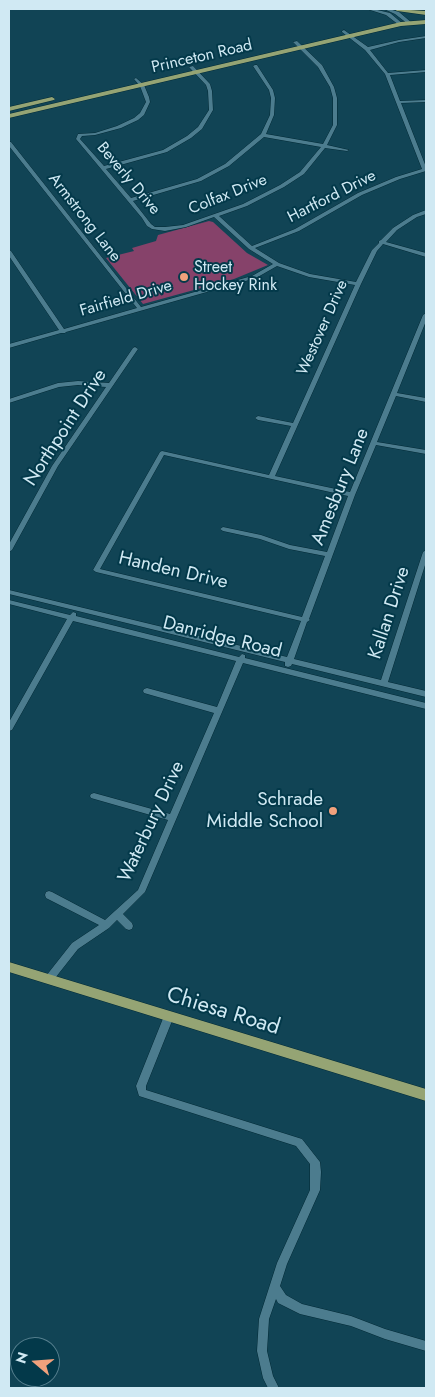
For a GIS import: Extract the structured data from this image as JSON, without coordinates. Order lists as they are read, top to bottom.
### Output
{
  "streets": {
    "main road": ["Princeton Road", "Chiesa Road"],
    "street": [
      "Beverly Drive",
      "Colfax Drive",
      "Hartford Drive",
      "Armstrong Lane",
      "Fairfield Drive",
      "Westover Drive",
      "Northpoint Drive",
      "Amesbury Lane",
      "Handen Drive",
      "Kallan Drive",
      "Danridge Road",
      "Waterbury Drive"
    ]
  },
  "crossings": [
    ["Princeton Road", "Beverly Drive"],
    ["Princeton Road", "Colfax Drive"],
    ["Beverly Drive", "Colfax Drive"],
    ["Armstrong Lane", "Fairfield Drive"],
    ["Westover Drive", "Handen Drive"],
    ["Amesbury Lane", "Handen Drive"],
    ["Amesbury Lane", "Danridge Road"],
    ["Kallan Drive", "Danridge Road"],
    ["Danridge Road", "Waterbury Drive"],
    ["Waterbury Drive", "Chiesa Road"]
  ],
  "places": ["Street Hockey Rink", "Schrade Middle School"],
  "north": "left"
}
